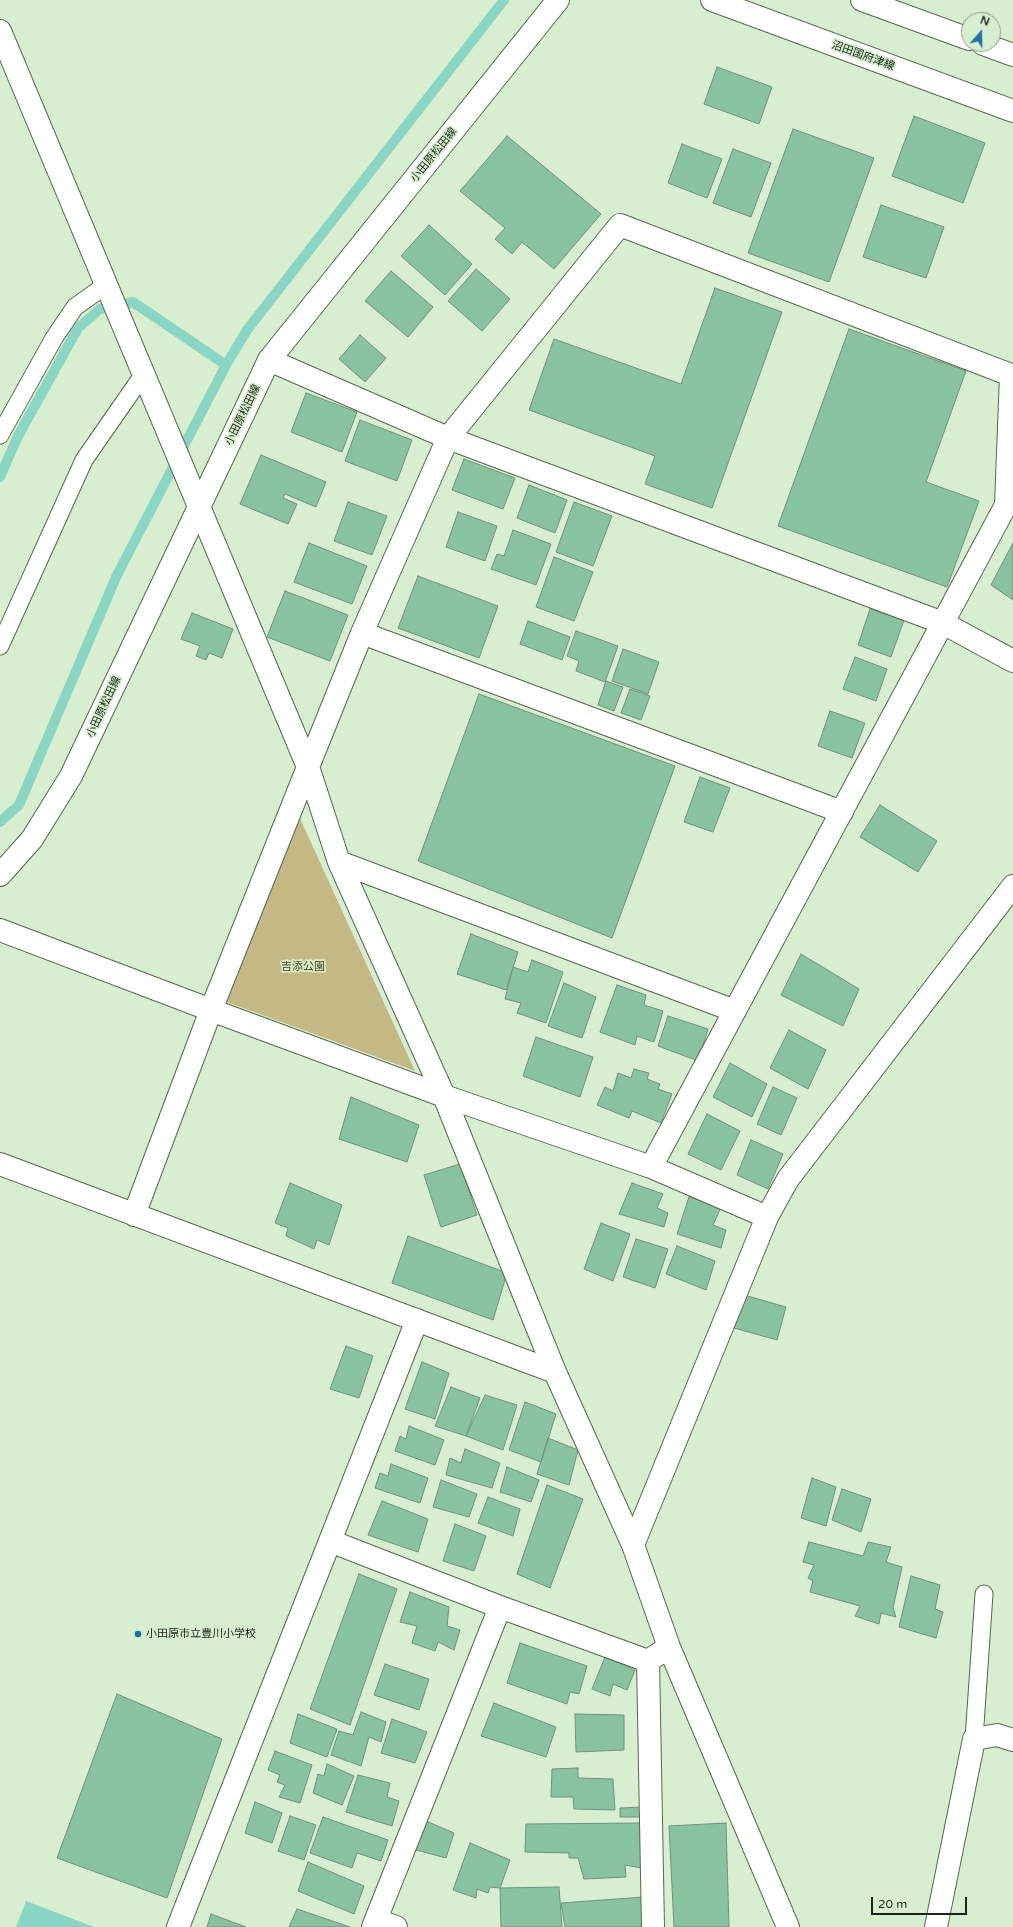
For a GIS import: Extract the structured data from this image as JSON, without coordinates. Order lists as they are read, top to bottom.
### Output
{
  "streets": {
    "street": ["沼田国府津線", "小田原松田線"]
  },
  "parks": ["吉添公園"],
  "places": ["小田原市立豊川小学校"],
  "scale_bar": "20 m",
  "north": "top"
}
